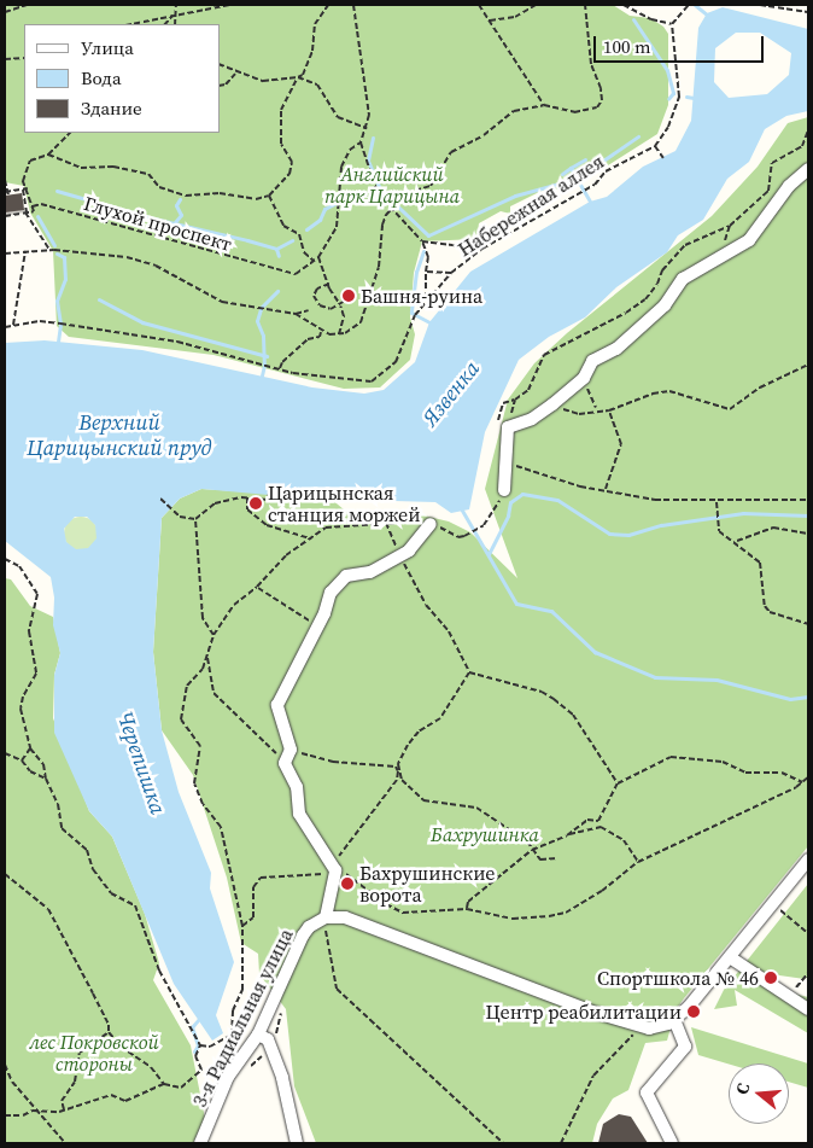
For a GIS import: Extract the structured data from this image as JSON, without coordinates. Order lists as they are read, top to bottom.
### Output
{
  "streets": {
    "street": ["3-я Радиальная улица"],
    "path": ["Набережная аллея", "Глухой проспект"]
  },
  "water": ["Язвенка", "Верхний Царицынский пруд", "Черепишка"],
  "parks": ["Английский парк Царицына", "Бахрушинка", "лес Покровской стороны"],
  "places": [
    "Башня-руина",
    "Царицынская станция моржей",
    "Бахрушинские ворота",
    "Спортшкола № 46",
    "Центр реабилитации"
  ],
  "legend": ["Улица", "Вода", "Здание"],
  "scale_bar": "100 m",
  "north": "left"
}
